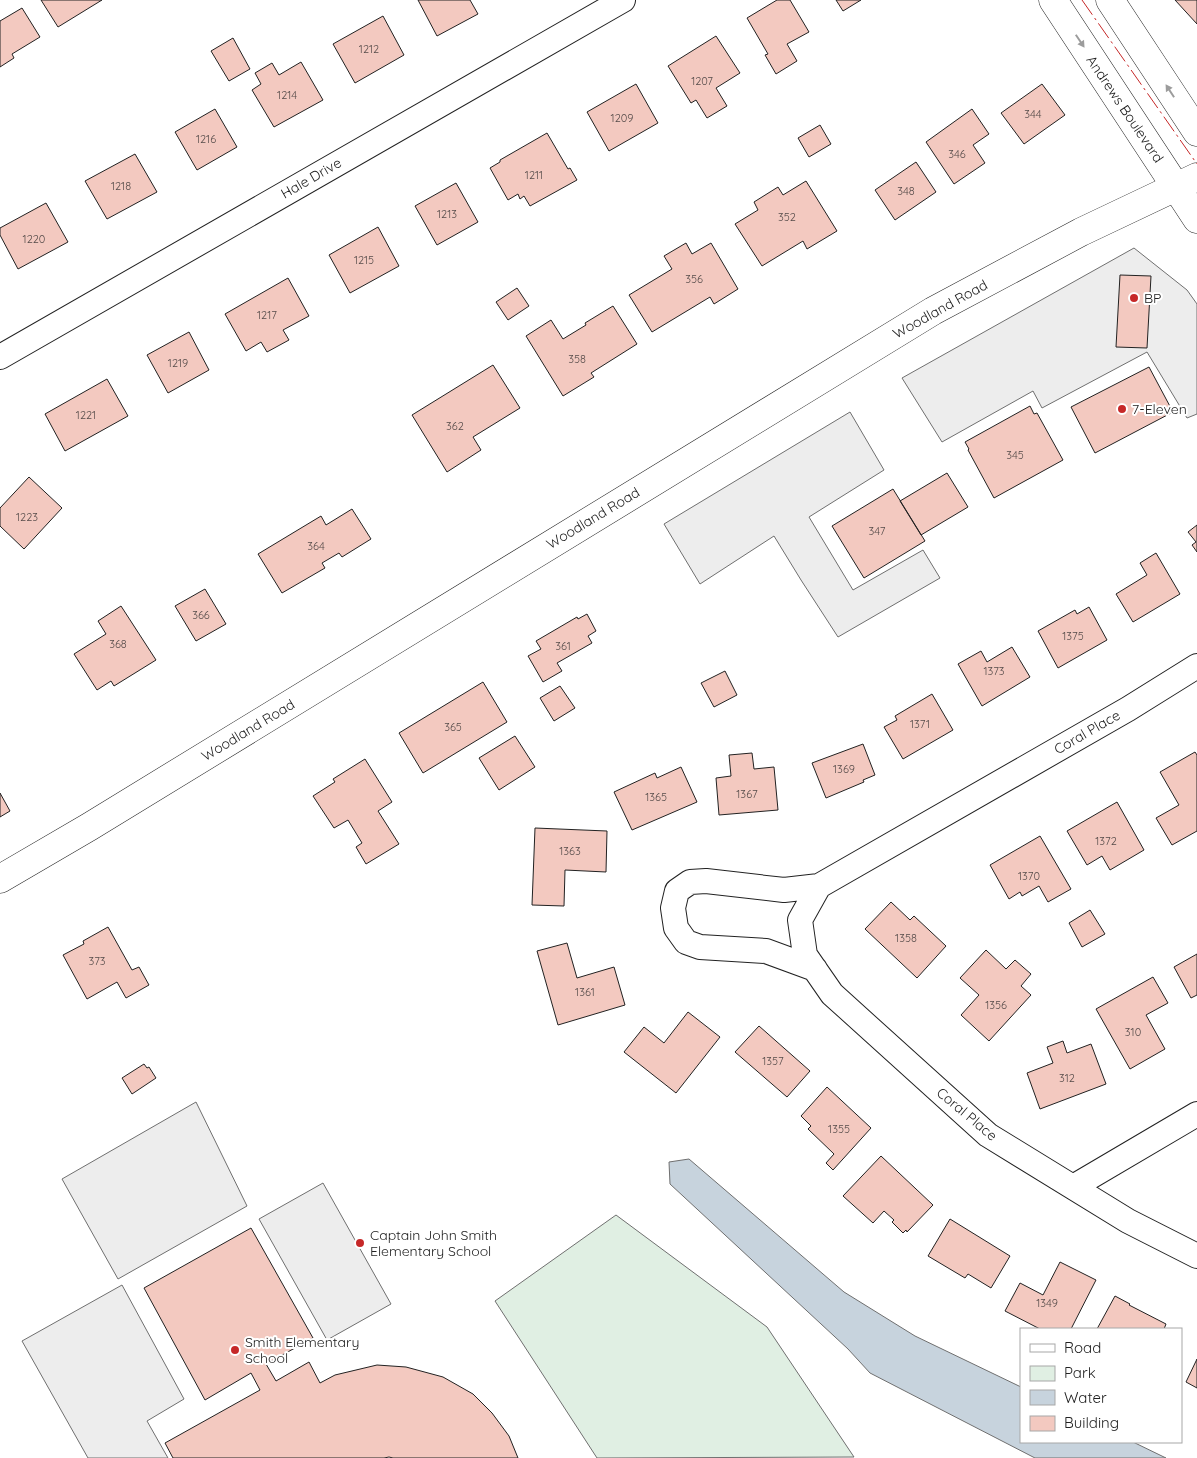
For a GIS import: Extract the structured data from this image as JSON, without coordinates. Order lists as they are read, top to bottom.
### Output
{
  "streets": {
    "main road": ["Andrews Boulevard", "Woodland Road"],
    "street": ["Hale Drive", "Coral Place"]
  },
  "crossings": [
    ["Andrews Boulevard", "Woodland Road"]
  ],
  "places": [
    "BP",
    "7-Eleven",
    "Captain John Smith Elementary School",
    "Smith Elementary School"
  ],
  "house_numbers": [
    "1212",
    "1207",
    "1214",
    "344",
    "1209",
    "1216",
    "346",
    "1211",
    "1218",
    "348",
    "1213",
    "352",
    "1220",
    "1215",
    "356",
    "1217",
    "358",
    "1219",
    "1221",
    "362",
    "345",
    "1223",
    "347",
    "364",
    "366",
    "1375",
    "368",
    "361",
    "1373",
    "1371",
    "365",
    "1369",
    "1367",
    "1365",
    "1372",
    "1363",
    "1370",
    "1358",
    "373",
    "1361",
    "1356",
    "310",
    "1357",
    "312",
    "1355",
    "1349"
  ],
  "legend": [
    "Road",
    "Park",
    "Water",
    "Building"
  ]
}
